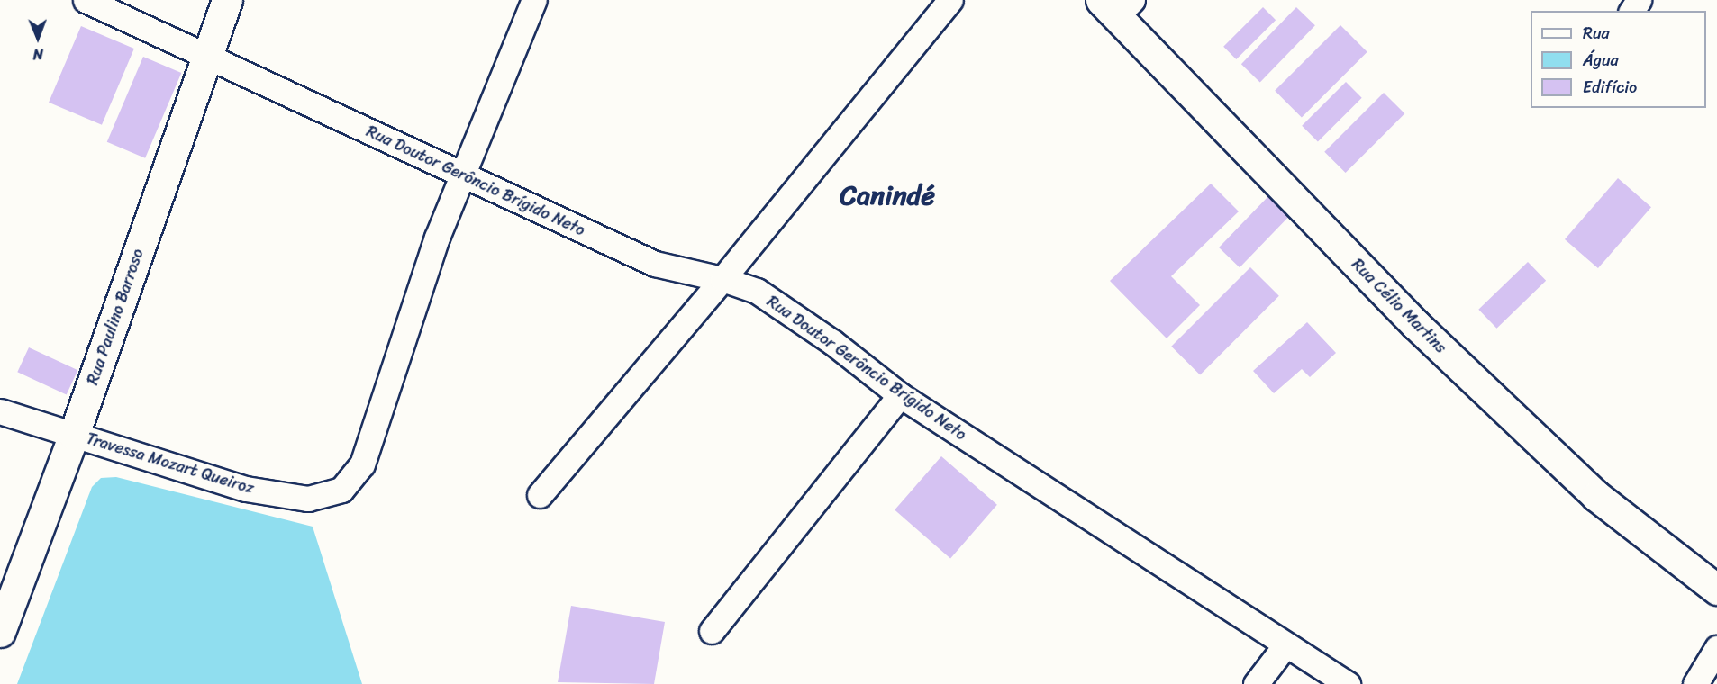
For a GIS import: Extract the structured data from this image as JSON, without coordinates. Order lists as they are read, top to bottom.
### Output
{
  "streets": {
    "street": [
      "Rua Doutor Gerôncio Brígido Neto",
      "Rua Célio Martins",
      "Rua Paulino Barroso",
      "Travessa Mozart Queiroz"
    ]
  },
  "crossings": [
    ["Rua Doutor Gerôncio Brígido Neto", "Rua Paulino Barroso"],
    ["Rua Doutor Gerôncio Brígido Neto", "Travessa Mozart Queiroz"],
    ["Rua Paulino Barroso", "Travessa Mozart Queiroz"]
  ],
  "districts": ["Canindé"],
  "legend": ["Rua", "Água", "Edifício"],
  "north": "bottom"
}
